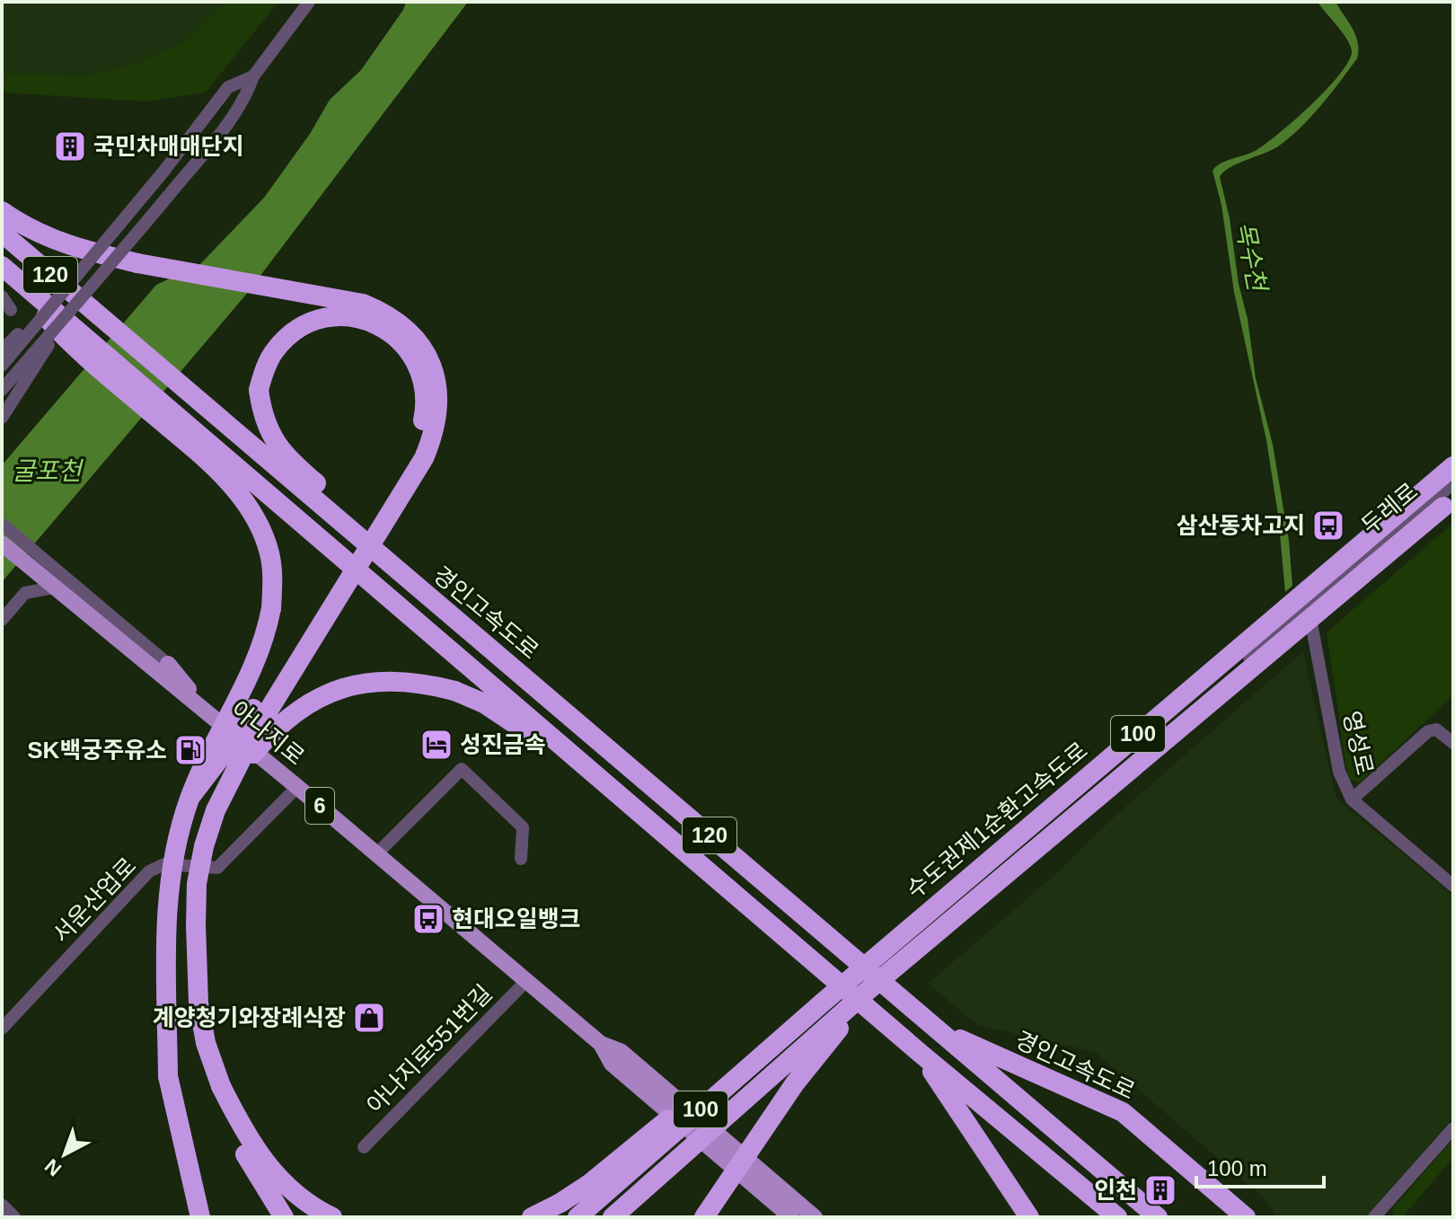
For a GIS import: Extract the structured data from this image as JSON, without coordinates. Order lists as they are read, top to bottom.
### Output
{
  "streets": {
    "highway": [
      "120",
      "경인고속도로",
      "100",
      "수도권제1순환고속도로"
    ],
    "main road": ["아나지로", "6"],
    "street": [
      "두레로",
      "영성로",
      "서운산업로",
      "아나지로551번길"
    ]
  },
  "crossings": [
    ["두레로", "영성로"],
    ["아나지로", "서운산업로"],
    ["아나지로", "아나지로551번길"]
  ],
  "water": ["목수천", "굴포천"],
  "places": {
    "building": ["국민차매매단지", "인천"],
    "bus stop": ["삼산동차고지", "현대오일뱅크"],
    "hotel": ["성진금속"],
    "fuel station": ["SK백궁주유소"],
    "shop": ["계양청기와장례식장"]
  },
  "scale_bar": "100 m",
  "north": "bottom left"
}
